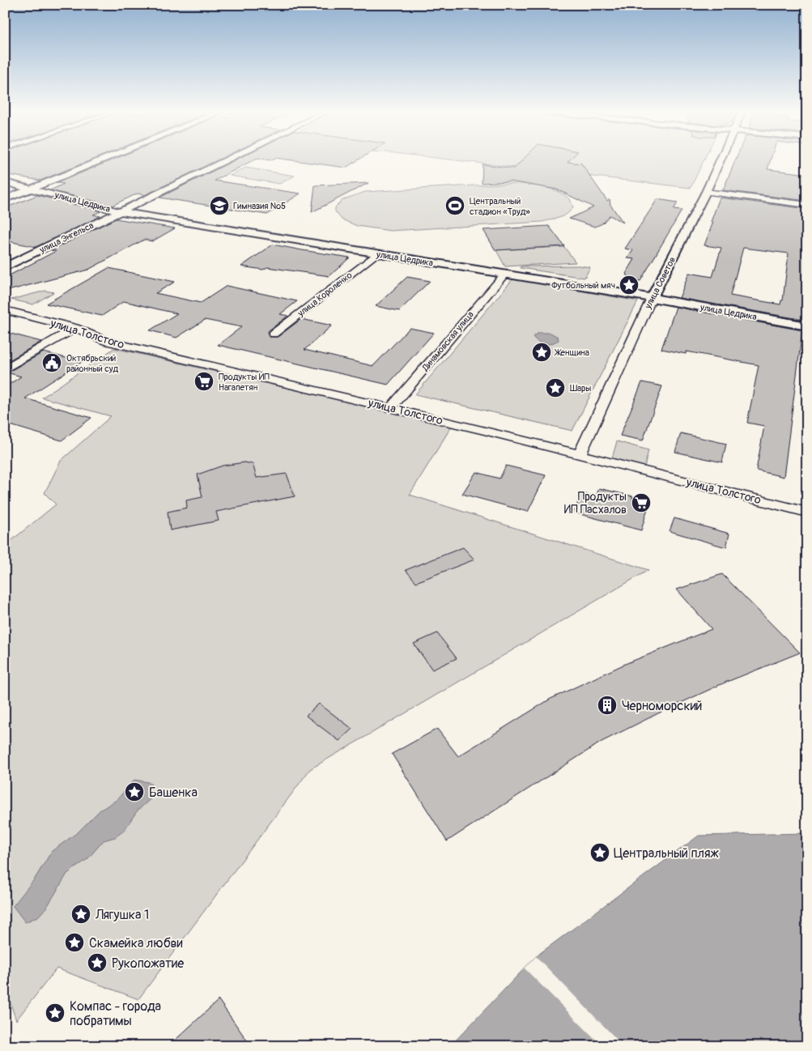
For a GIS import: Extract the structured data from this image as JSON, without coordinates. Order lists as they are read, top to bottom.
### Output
{
  "streets": {
    "street": [
      "улица Цедрика",
      "улица Энгельса",
      "улица Советов",
      "улица Короленко",
      "улица Толстого",
      "Динамовская улица"
    ]
  },
  "crossings": [
    ["улица Цедрика", "улица Энгельса"],
    ["улица Цедрика", "улица Советов"],
    ["улица Цедрика", "улица Короленко"],
    ["улица Цедрика", "Динамовская улица"],
    ["улица Советов", "улица Толстого"],
    ["улица Толстого", "Динамовская улица"]
  ],
  "places": {
    "school or university": ["Гимназия №5"],
    "sports": ["Центральный стадион «Труд»"],
    "place": [
      "Футбольный мяч",
      "Женщина",
      "Шары",
      "Башенка",
      "Центральный пляж",
      "Лягушка 1",
      "Скамейка любви",
      "Рукопожатие",
      "Компас - города побратимы"
    ],
    "public building": ["Октябрьский районный суд"],
    "supermarket": ["Продукты ИП Нагапетян", "Продукты ИП Пасхалов"],
    "building": ["Черноморский"]
  }
}
